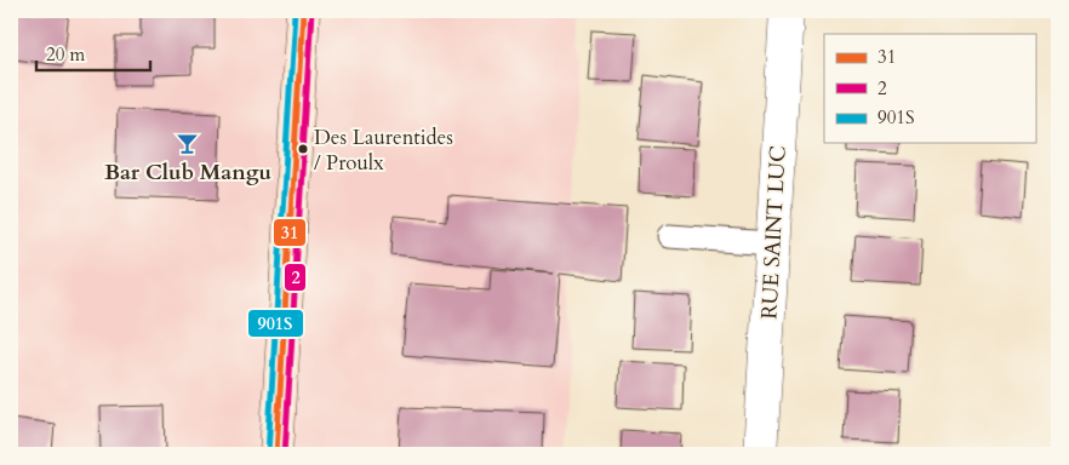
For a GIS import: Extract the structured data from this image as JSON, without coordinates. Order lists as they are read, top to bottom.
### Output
{
  "streets": {
    "street": ["RUE SAINT LUC"]
  },
  "places": {
    "bar": ["Bar Club Mangu"],
    "other": ["Des Laurentides / Proulx"]
  },
  "lines": ["transit line 31", "transit line 2", "transit line 901S"],
  "legend": ["31", "2", "901S"],
  "scale_bar": "20 m"
}
